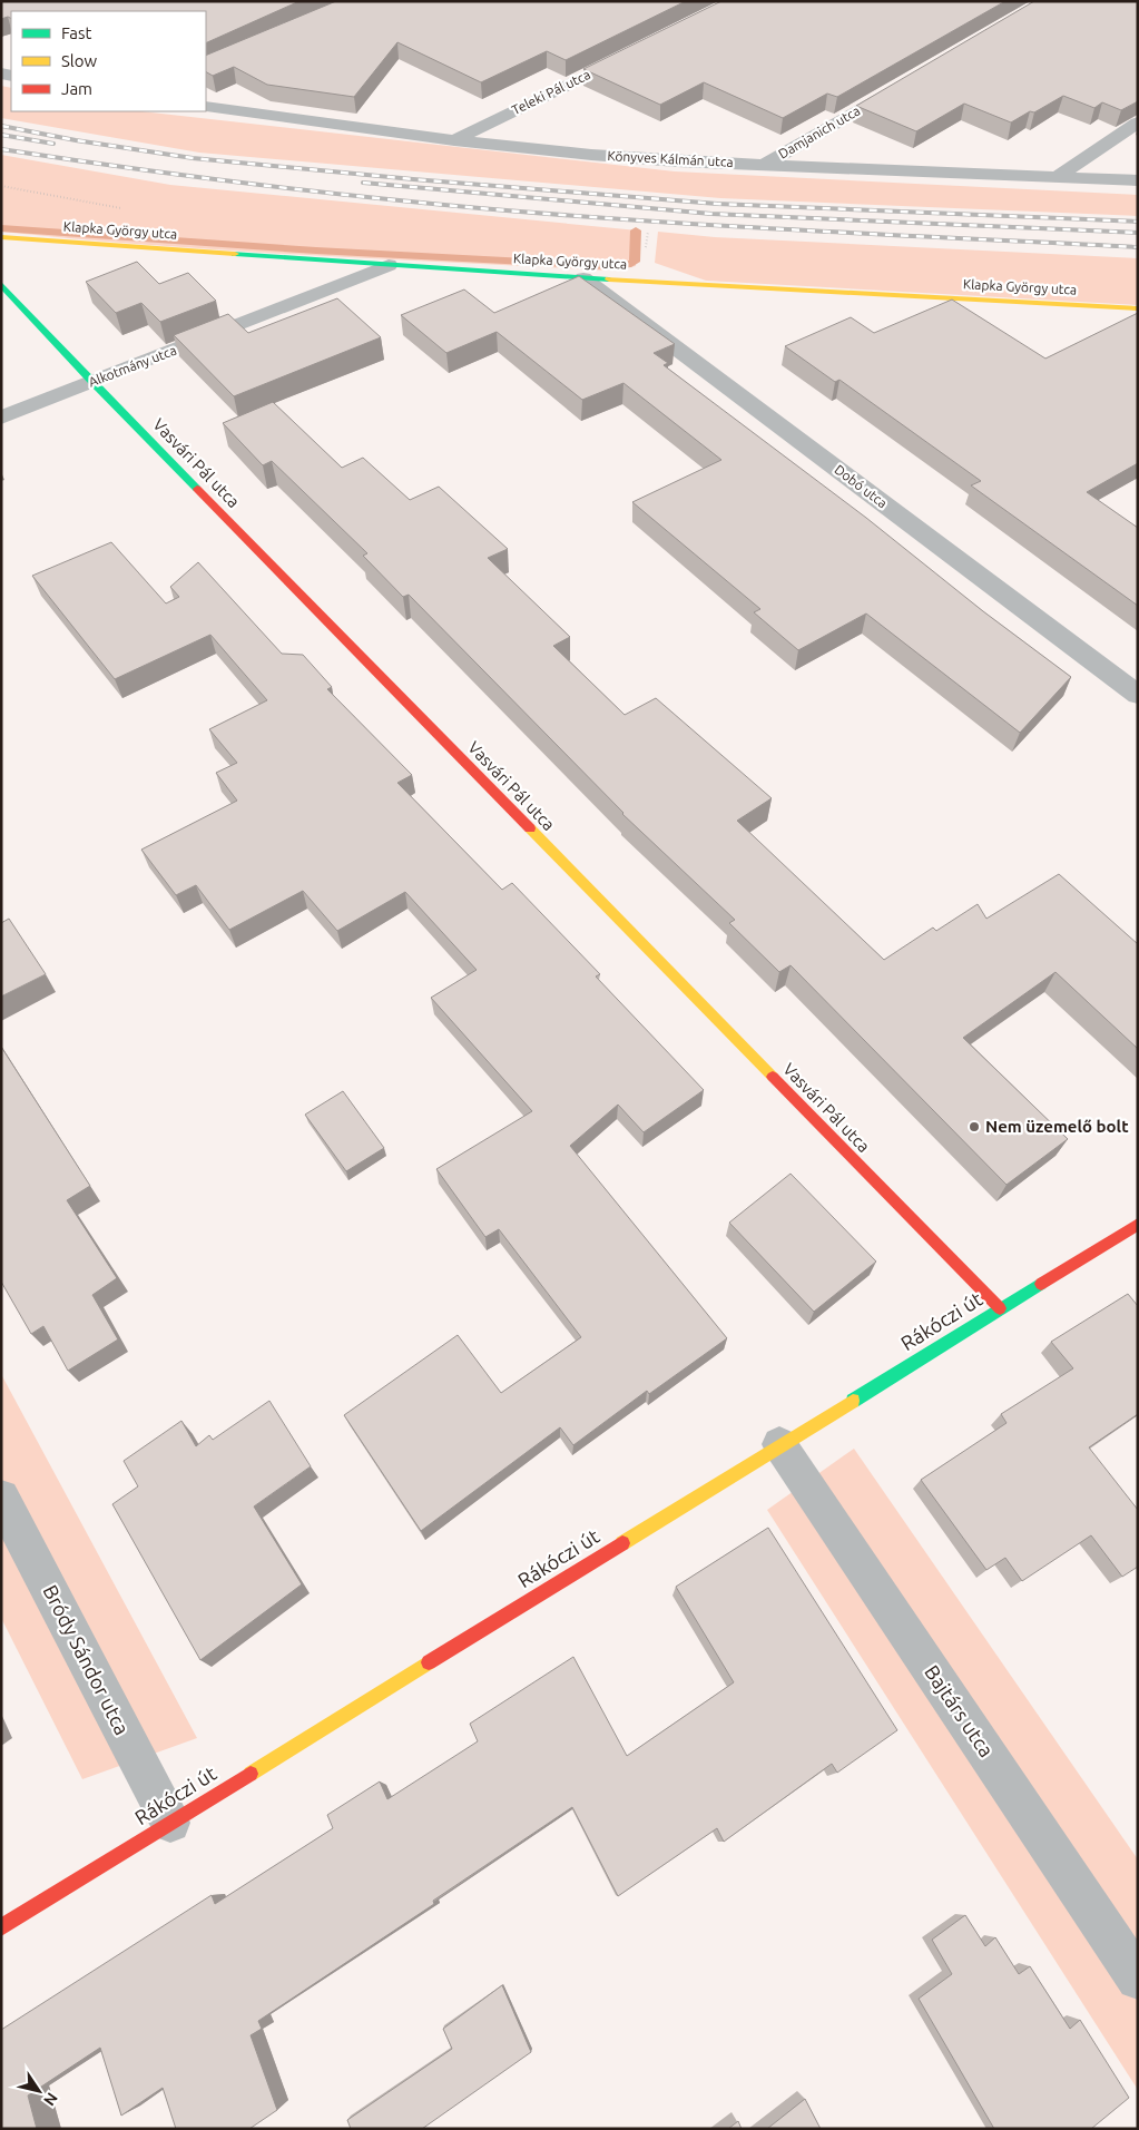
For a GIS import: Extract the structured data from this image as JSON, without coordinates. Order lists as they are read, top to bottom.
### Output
{
  "streets": {
    "street": [
      "Teleki Pál utca",
      "Damjanich utca",
      "Könyves Kálmán utca",
      "Klapka György utca",
      "Alkotmány utca",
      "Vasvári Pál utca",
      "Dobó utca",
      "Rákóczi út",
      "Bródy Sándor utca",
      "Bajtárs utca"
    ]
  },
  "crossings": [
    ["Teleki Pál utca", "Könyves Kálmán utca"],
    ["Damjanich utca", "Könyves Kálmán utca"],
    ["Klapka György utca", "Alkotmány utca"],
    ["Klapka György utca", "Dobó utca"],
    ["Alkotmány utca", "Vasvári Pál utca"],
    ["Vasvári Pál utca", "Rákóczi út"],
    ["Rákóczi út", "Bródy Sándor utca"],
    ["Rákóczi út", "Bajtárs utca"]
  ],
  "places": ["Nem üzemelő bolt"],
  "legend": ["Fast", "Slow", "Jam"],
  "north": "bottom right"
}
